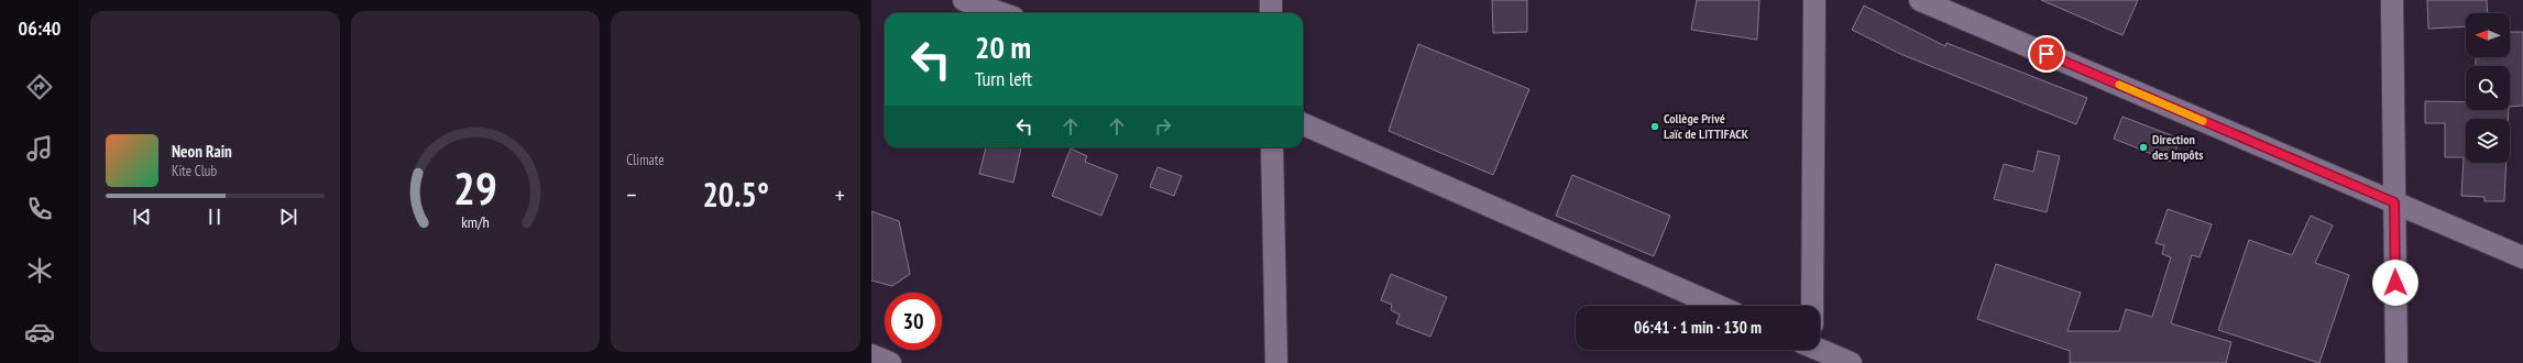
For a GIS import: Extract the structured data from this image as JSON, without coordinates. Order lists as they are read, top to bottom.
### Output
{
  "places": ["Collège Privé Laïc de LITTIFACK", "Direction des Impôts"],
  "north": "left",
  "page": {
    "tabs": "06:40",
    "tile": "Climate",
    "turn": ["20 m", "Turn left"],
    "song": ["Neon Rain", "Kite Club"],
    "heat": ["−", "20.5°", "+"],
    "limit": "30",
    "trip": "06:41 · 1 min · 130 m",
    "gauge": ["29", "km/h"]
  }
}
